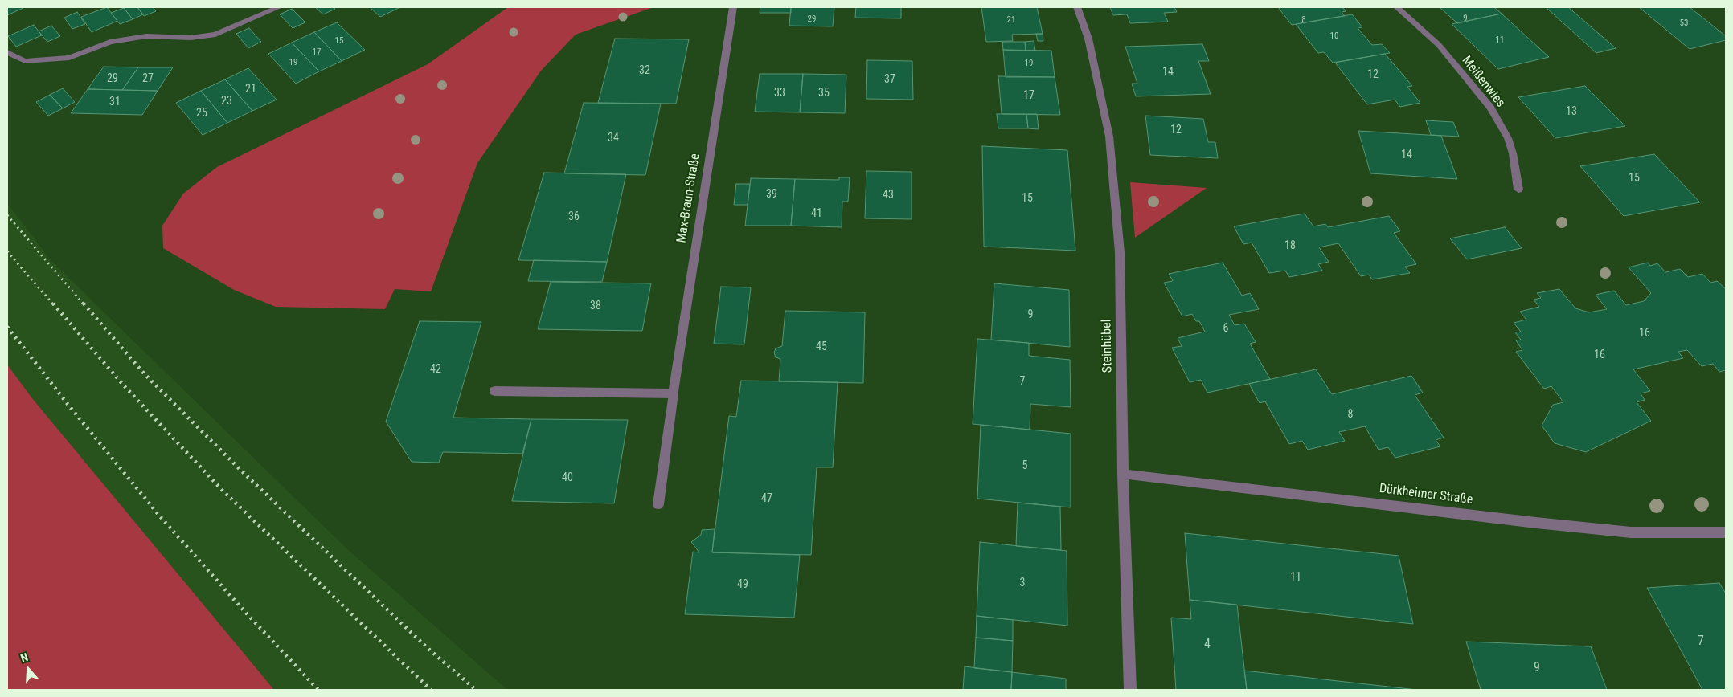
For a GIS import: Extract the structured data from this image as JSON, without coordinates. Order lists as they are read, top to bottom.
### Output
{
  "streets": {
    "street": [
      "Meißenwies",
      "Max-Braun-Straße",
      "Steinhübel",
      "Dürkheimer Straße"
    ]
  },
  "crossings": [
    ["Steinhübel", "Dürkheimer Straße"]
  ],
  "house_numbers": [
    "9",
    "29",
    "21",
    "8",
    "53",
    "10",
    "11",
    "15",
    "17",
    "19",
    "19",
    "32",
    "14",
    "12",
    "29",
    "27",
    "37",
    "21",
    "33",
    "35",
    "17",
    "23",
    "31",
    "13",
    "25",
    "12",
    "34",
    "14",
    "15",
    "39",
    "43",
    "15",
    "41",
    "36",
    "18",
    "38",
    "9",
    "6",
    "16",
    "45",
    "16",
    "42",
    "7",
    "8",
    "5",
    "40",
    "47",
    "11",
    "3",
    "49",
    "7",
    "4",
    "9"
  ],
  "north": "top"
}
